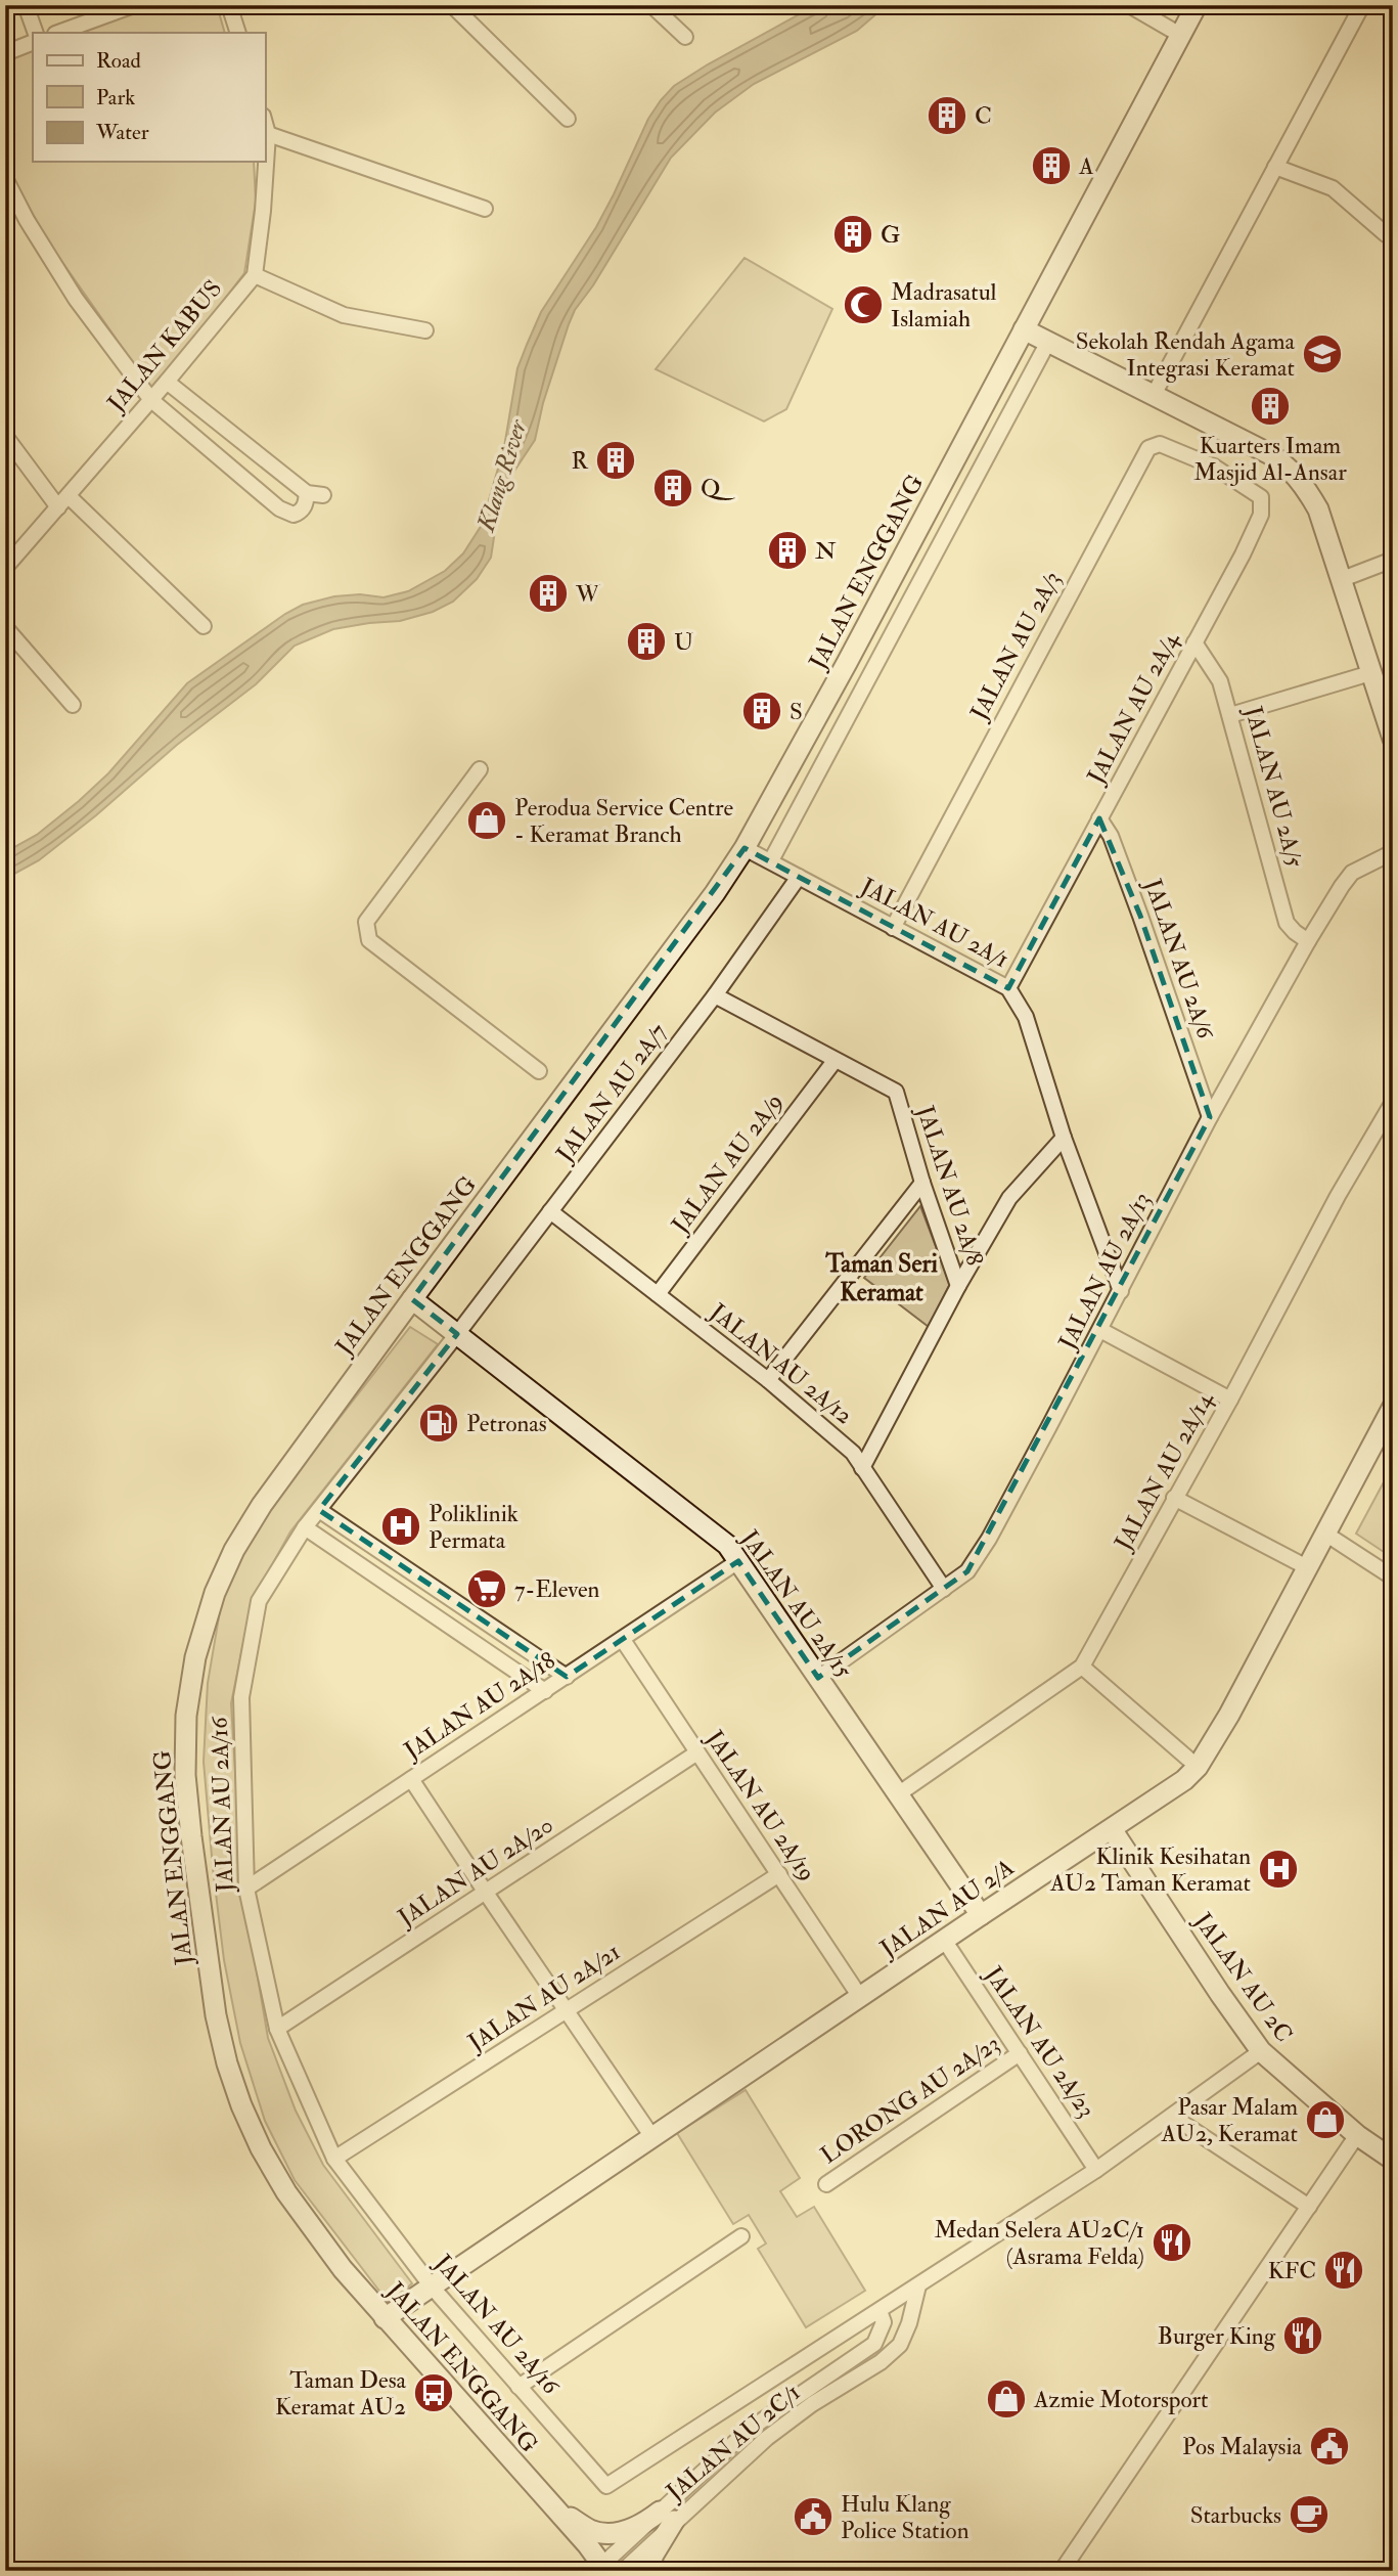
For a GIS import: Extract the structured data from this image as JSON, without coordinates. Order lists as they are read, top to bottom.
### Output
{
  "streets": {
    "street": [
      "JALAN KABUS",
      "JALAN ENGGANG",
      "JALAN AU 2A/3",
      "JALAN AU 2A/4",
      "JALAN AU 2A/5",
      "JALAN AU 2A/1",
      "JALAN AU 2A/6",
      "JALAN AU 2A/7",
      "JALAN AU 2A/9",
      "JALAN AU 2A/8",
      "JALAN AU 2A/13",
      "JALAN AU 2A/12",
      "JALAN AU 2A/14",
      "JALAN AU 2A/15",
      "JALAN AU 2A/18",
      "JALAN AU 2A/16",
      "JALAN AU 2A/19",
      "JALAN AU 2A/20",
      "JALAN AU 2/A",
      "JALAN AU 2C",
      "JALAN AU 2A/21",
      "JALAN AU 2A/23",
      "LORONG AU 2A/23",
      "JALAN AU 2C/1"
    ]
  },
  "crossings": [
    ["JALAN ENGGANG", "JALAN AU 2A/1"],
    ["JALAN ENGGANG", "JALAN AU 2A/15"],
    ["JALAN ENGGANG", "JALAN AU 2/A"],
    ["JALAN ENGGANG", "JALAN AU 2C/1"],
    ["JALAN AU 2A/3", "JALAN AU 2A/4"],
    ["JALAN AU 2A/3", "JALAN AU 2A/1"],
    ["JALAN AU 2A/4", "JALAN AU 2A/5"],
    ["JALAN AU 2A/4", "JALAN AU 2A/1"],
    ["JALAN AU 2A/4", "JALAN AU 2A/6"],
    ["JALAN AU 2A/5", "JALAN AU 2A/13"],
    ["JALAN AU 2A/1", "JALAN AU 2A/7"],
    ["JALAN AU 2A/1", "JALAN AU 2A/13"],
    ["JALAN AU 2A/6", "JALAN AU 2A/13"],
    ["JALAN AU 2A/7", "JALAN AU 2A/8"],
    ["JALAN AU 2A/7", "JALAN AU 2A/12"],
    ["JALAN AU 2A/7", "JALAN AU 2A/15"],
    ["JALAN AU 2A/7", "JALAN AU 2A/16"],
    ["JALAN AU 2A/9", "JALAN AU 2A/8"],
    ["JALAN AU 2A/9", "JALAN AU 2A/12"],
    ["JALAN AU 2A/13", "JALAN AU 2A/12"],
    ["JALAN AU 2A/13", "JALAN AU 2A/15"],
    ["JALAN AU 2A/14", "JALAN AU 2A/15"],
    ["JALAN AU 2A/15", "JALAN AU 2A/18"],
    ["JALAN AU 2A/15", "JALAN AU 2A/16"],
    ["JALAN AU 2A/15", "JALAN AU 2/A"],
    ["JALAN AU 2A/18", "JALAN AU 2A/16"],
    ["JALAN AU 2A/18", "JALAN AU 2A/19"],
    ["JALAN AU 2A/16", "JALAN AU 2A/20"],
    ["JALAN AU 2A/16", "JALAN AU 2/A"],
    ["JALAN AU 2A/16", "JALAN AU 2A/21"],
    ["JALAN AU 2A/16", "JALAN AU 2C/1"],
    ["JALAN AU 2A/19", "JALAN AU 2A/20"],
    ["JALAN AU 2A/19", "JALAN AU 2/A"],
    ["JALAN AU 2A/19", "JALAN AU 2A/21"],
    ["JALAN AU 2/A", "JALAN AU 2C"],
    ["JALAN AU 2/A", "JALAN AU 2A/23"],
    ["JALAN AU 2C", "JALAN AU 2C/1"],
    ["JALAN AU 2A/23", "LORONG AU 2A/23"],
    ["JALAN AU 2A/23", "JALAN AU 2C/1"]
  ],
  "districts": ["Taman Seri Keramat"],
  "water": ["Klang River"],
  "places": {
    "building": [
      "C",
      "A",
      "G",
      "Kuarters Imam Masjid Al-Ansar",
      "R",
      "Q",
      "N",
      "W",
      "U",
      "S"
    ],
    "mosque": ["Madrasatul Islamiah"],
    "school or university": ["Sekolah Rendah Agama Integrasi Keramat"],
    "shop": ["Perodua Service Centre - Keramat Branch", "Pasar Malam AU2, Keramat", "Azmie Motorsport"],
    "fuel station": ["Petronas"],
    "hospital": ["Poliklinik Permata", "Klinik Kesihatan AU2 Taman Keramat"],
    "supermarket": ["7-Eleven"],
    "restaurant": ["Medan Selera AU2C/1 (Asrama Felda)", "KFC", "Burger King"],
    "bus stop": ["Taman Desa Keramat AU2"],
    "public building": ["Pos Malaysia", "Hulu Klang Police Station"],
    "cafe": ["Starbucks"]
  },
  "legend": ["Road", "Park", "Water"]
}
